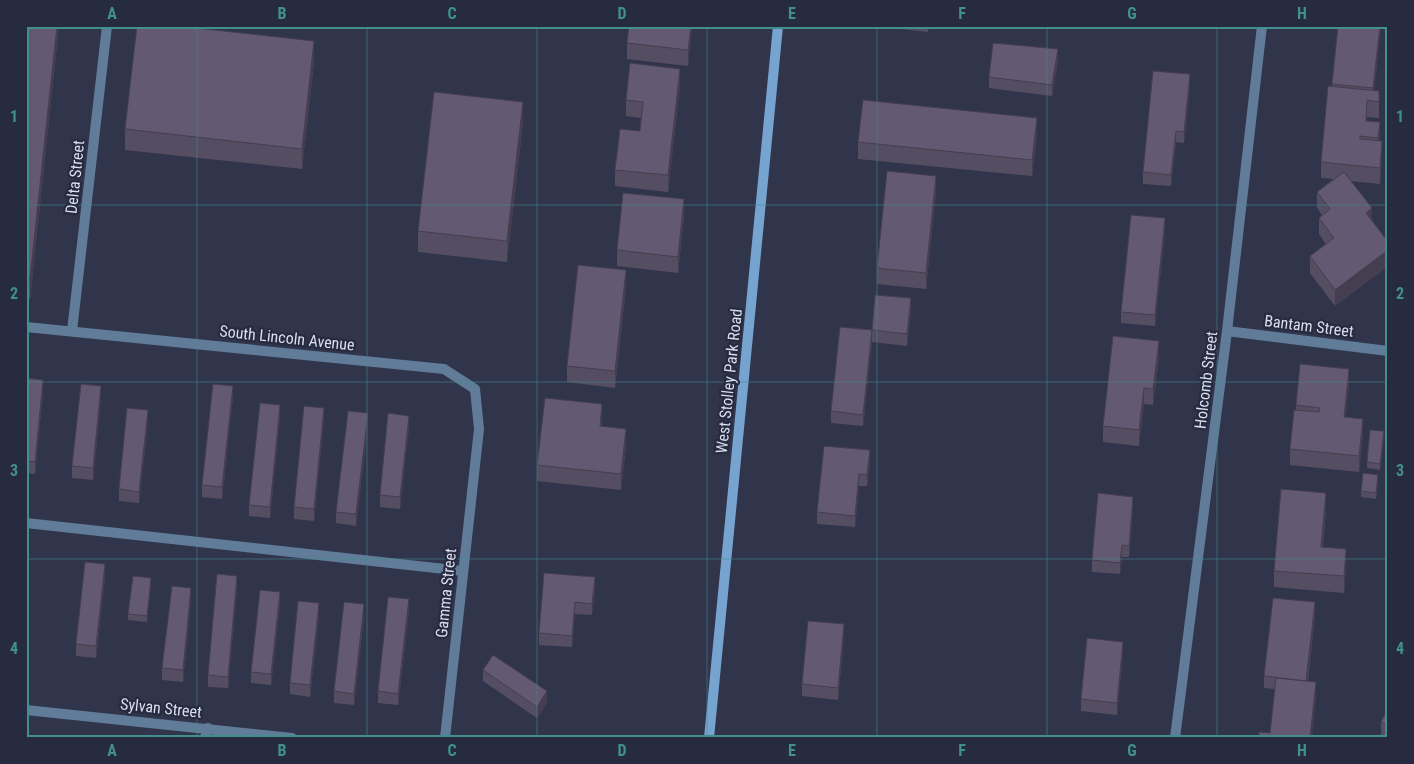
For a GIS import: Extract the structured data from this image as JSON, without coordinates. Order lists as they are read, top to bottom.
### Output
{
  "streets": {
    "main road": ["West Stolley Park Road"],
    "street": [
      "Delta Street",
      "Bantam Street",
      "South Lincoln Avenue",
      "Holcomb Street",
      "Gamma Street",
      "Sylvan Street"
    ]
  },
  "crossings": [
    ["Delta Street", "South Lincoln Avenue"],
    ["Bantam Street", "Holcomb Street"],
    ["South Lincoln Avenue", "Gamma Street"]
  ],
  "grid": {
    "columns": [
      "A",
      "B",
      "C",
      "D",
      "E",
      "F",
      "G",
      "H"
    ],
    "rows": [
      "1",
      "2",
      "3",
      "4"
    ]
  }
}
